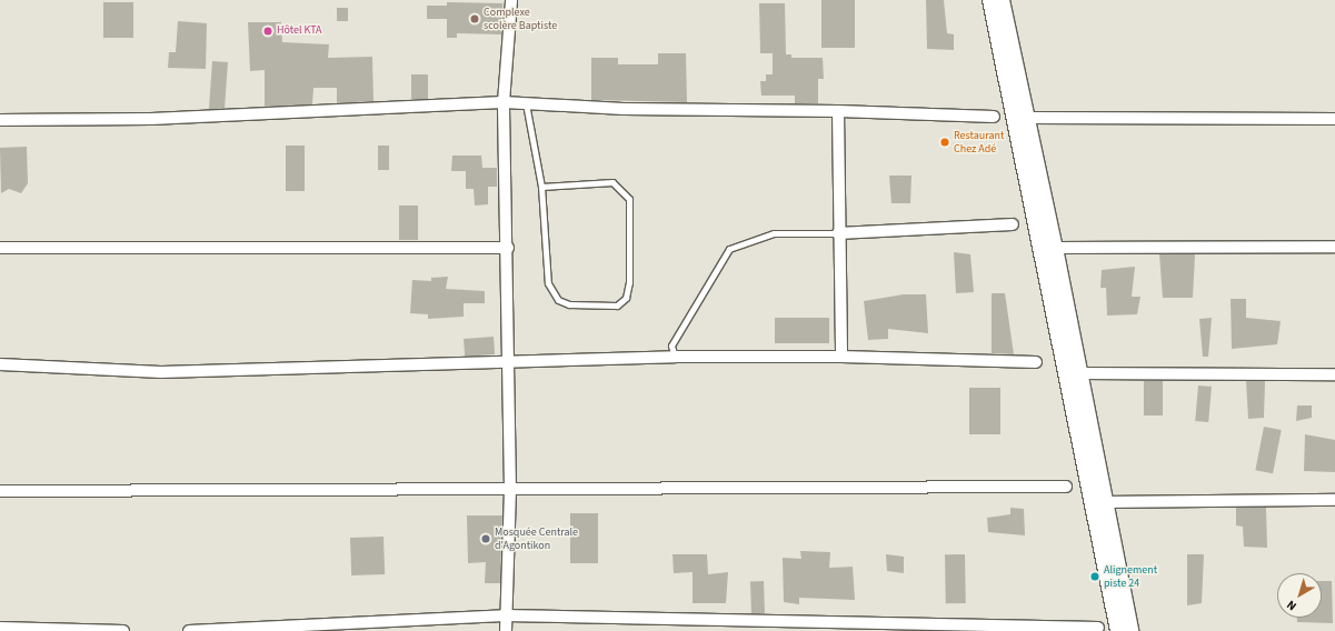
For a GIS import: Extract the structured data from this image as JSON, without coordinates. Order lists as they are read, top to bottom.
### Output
{
  "places": [
    "Complexe scolère Baptiste",
    "Hôtel KTA",
    "Restaurant Chez Adé",
    "Mosquée Centrale d'Agontikon",
    "Alignement piste 24"
  ],
  "north": "bottom left"
}
